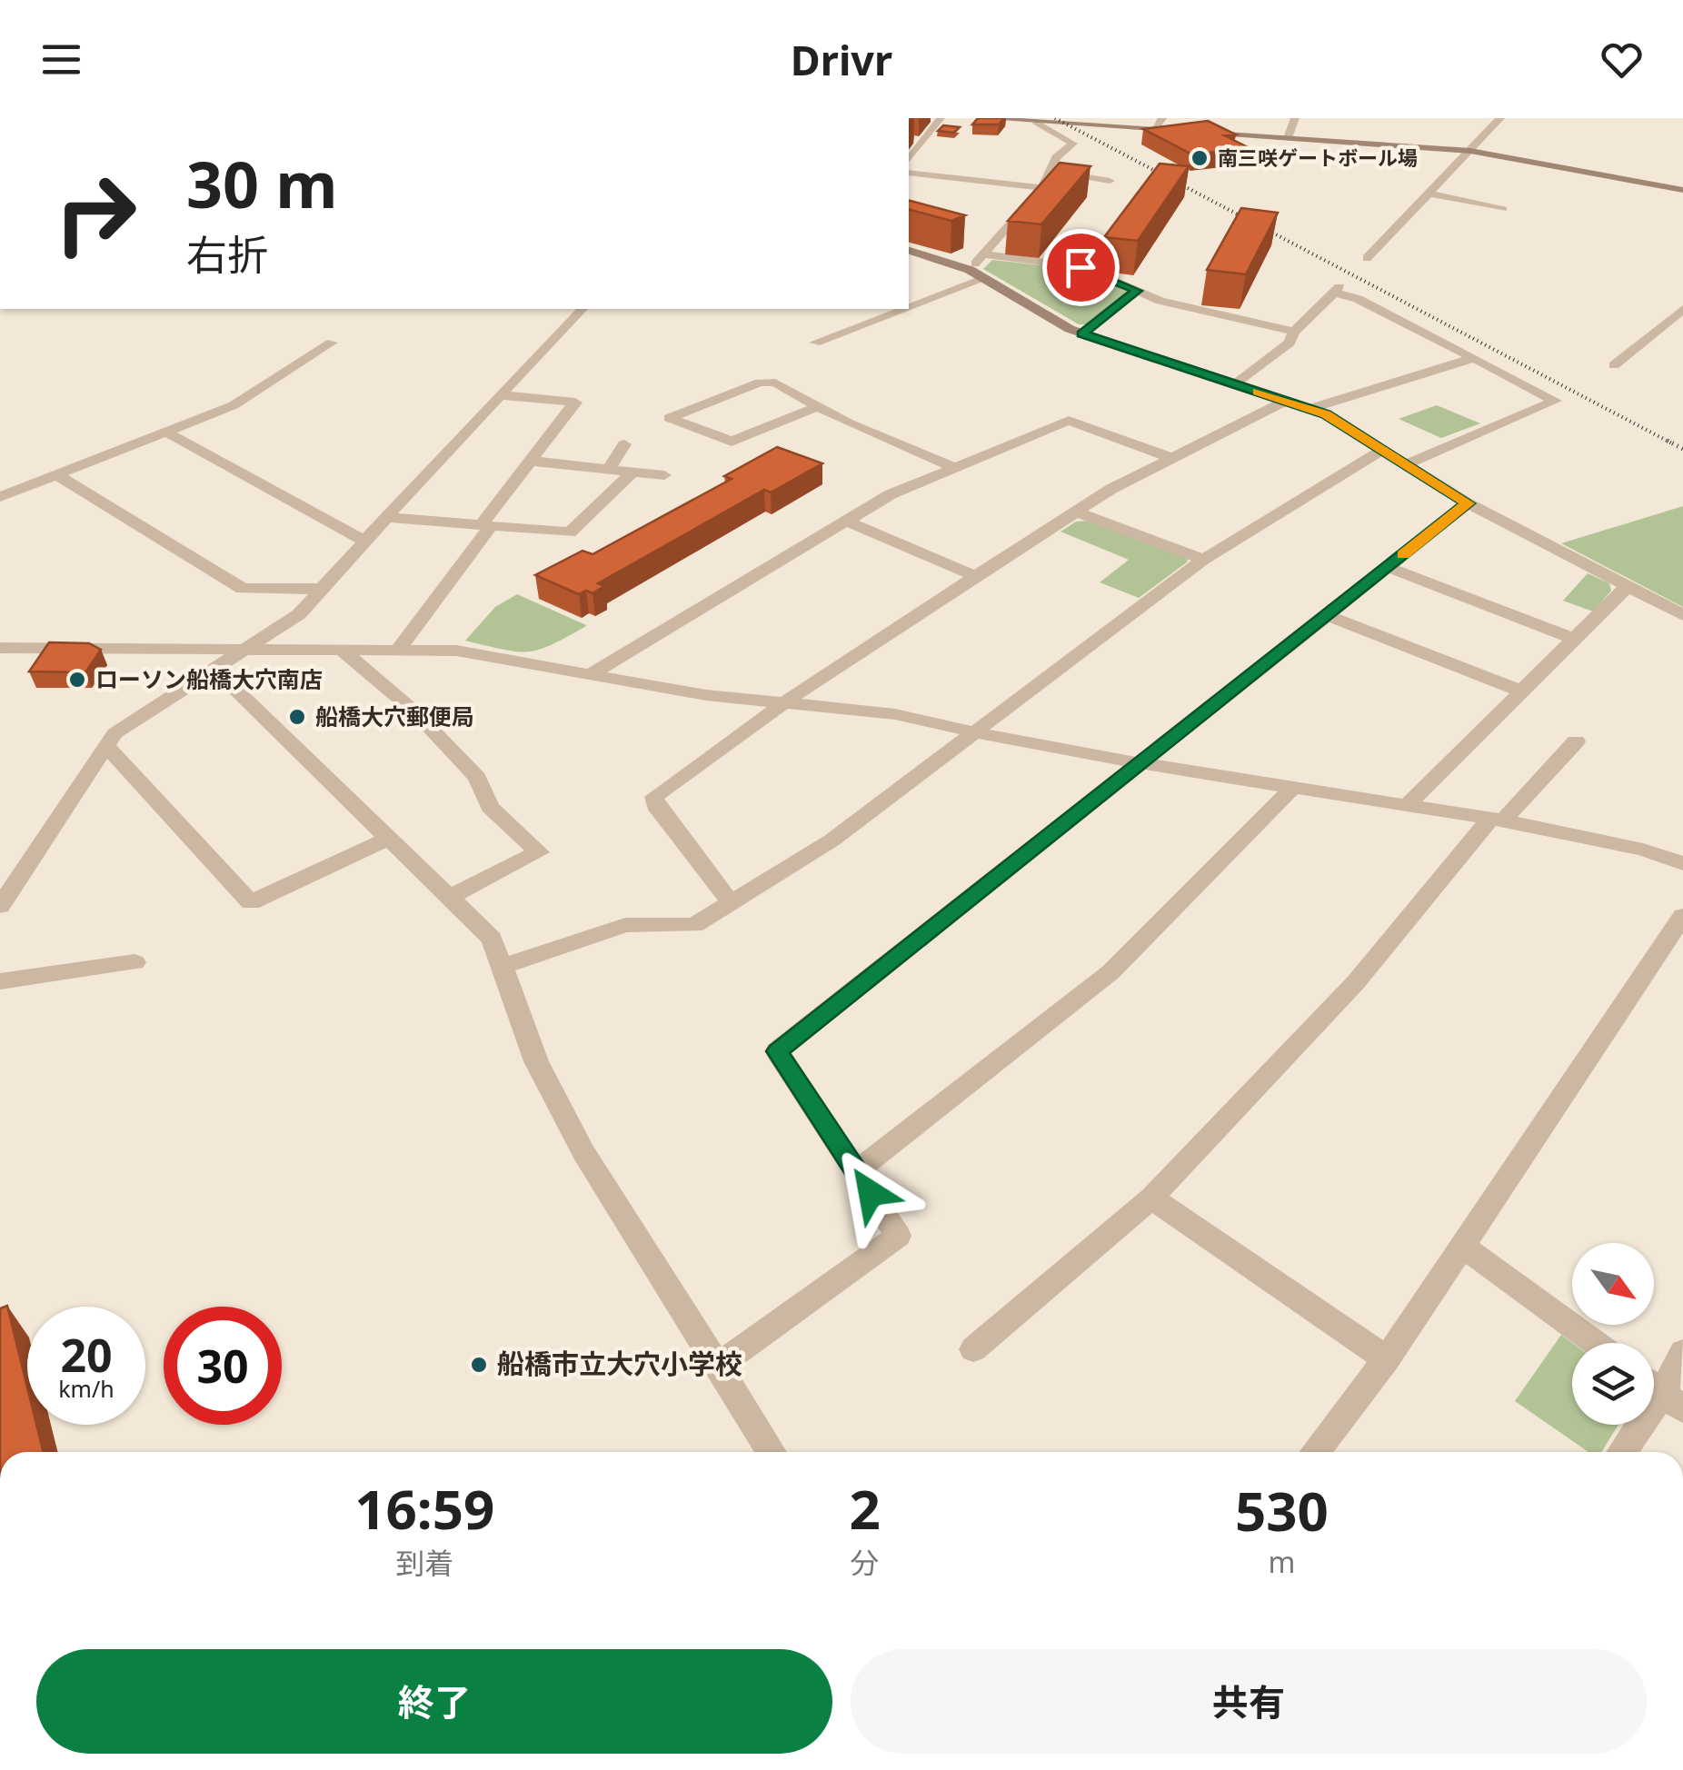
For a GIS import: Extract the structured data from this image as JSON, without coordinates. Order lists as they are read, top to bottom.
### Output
{
  "places": [
    "南三咲ゲートボール場",
    "ローソン船橋大穴南店",
    "船橋大穴郵便局",
    "船橋市立大穴小学校"
  ],
  "north": "bottom right",
  "page": {
    "header": "Drivr",
    "turn": ["30 m", "右折"],
    "speed": "20 km/h",
    "limit": "30",
    "eta": [
      "16:59",
      "到着",
      "2",
      "分",
      "530",
      "m"
    ],
    "buttons": ["終了", "共有"]
  }
}
